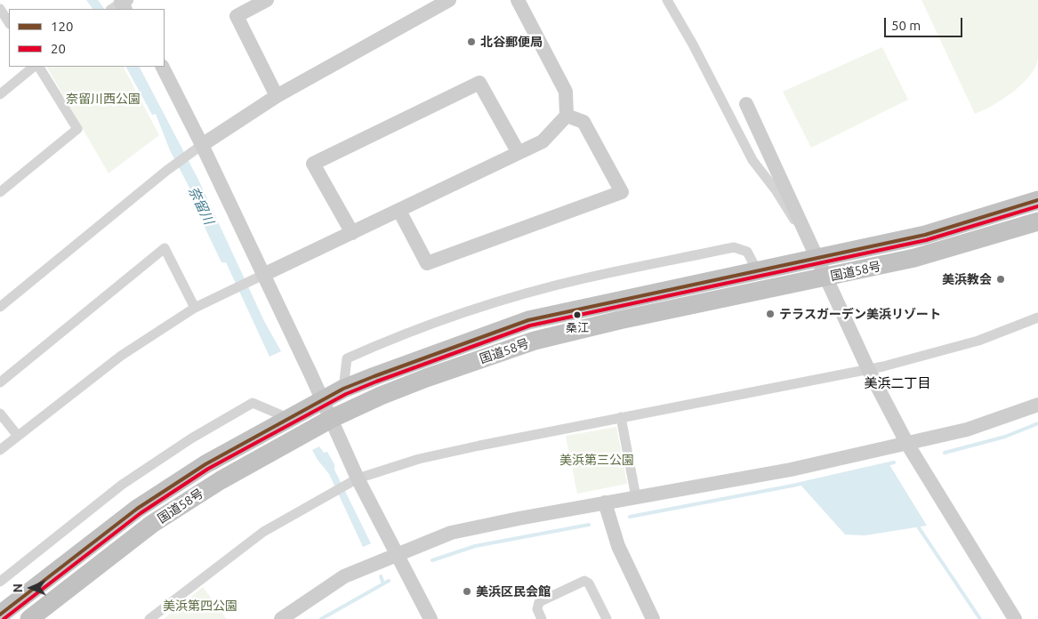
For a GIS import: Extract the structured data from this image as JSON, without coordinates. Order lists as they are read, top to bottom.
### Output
{
  "streets": {
    "highway": ["国道58号"]
  },
  "districts": ["美浜二丁目"],
  "water": ["奈留川"],
  "parks": ["奈留川西公園", "美浜第三公園", "美浜第四公園"],
  "places": [
    "北谷郵便局",
    "美浜教会",
    "テラスガーデン美浜リゾート",
    "桑江",
    "美浜区民会館"
  ],
  "lines": ["transit line 120", "transit line 20"],
  "legend": ["120", "20"],
  "scale_bar": "50 m",
  "north": "left"
}
